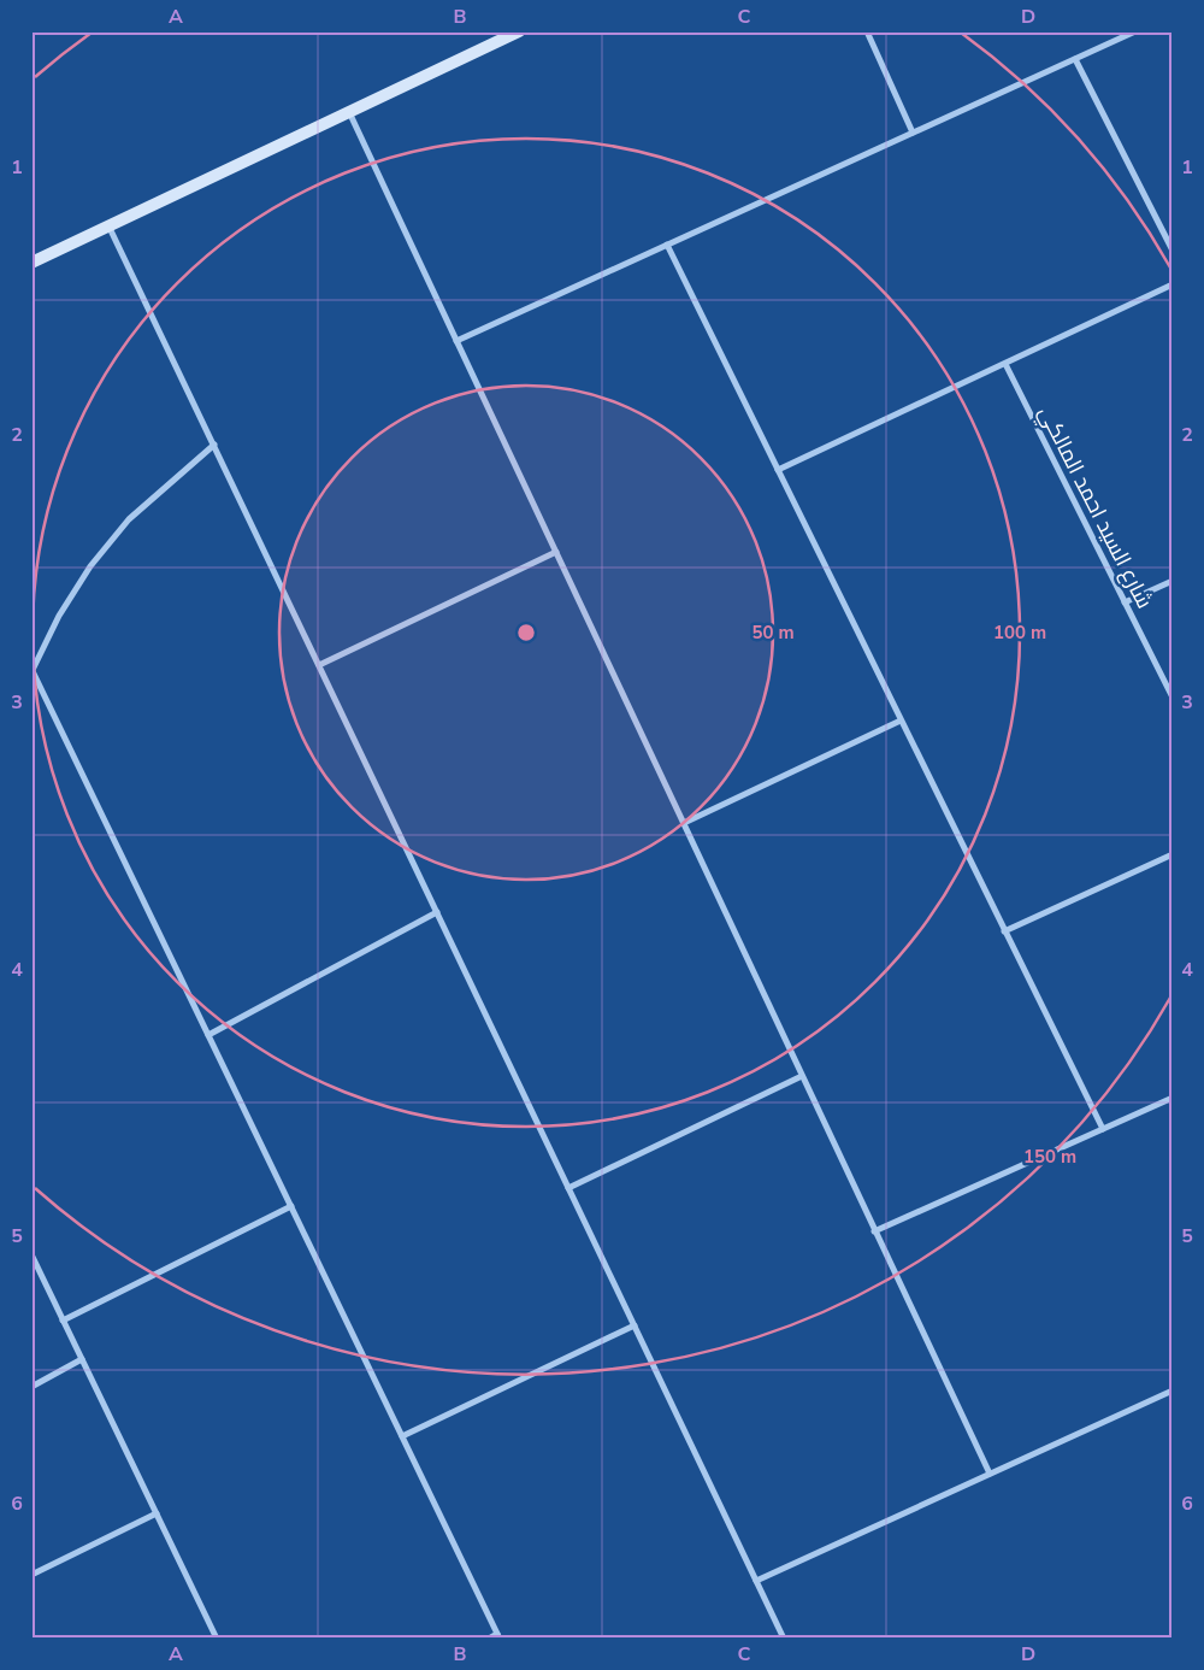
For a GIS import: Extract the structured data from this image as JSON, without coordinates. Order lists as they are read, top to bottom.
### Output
{
  "streets": {
    "street": ["شارع السيد احمد المالكي"]
  },
  "grid": {
    "columns": [
      "A",
      "B",
      "C",
      "D"
    ],
    "rows": [
      "1",
      "2",
      "3",
      "4",
      "5",
      "6"
    ]
  },
  "rings": ["50 m", "100 m", "150 m"]
}
